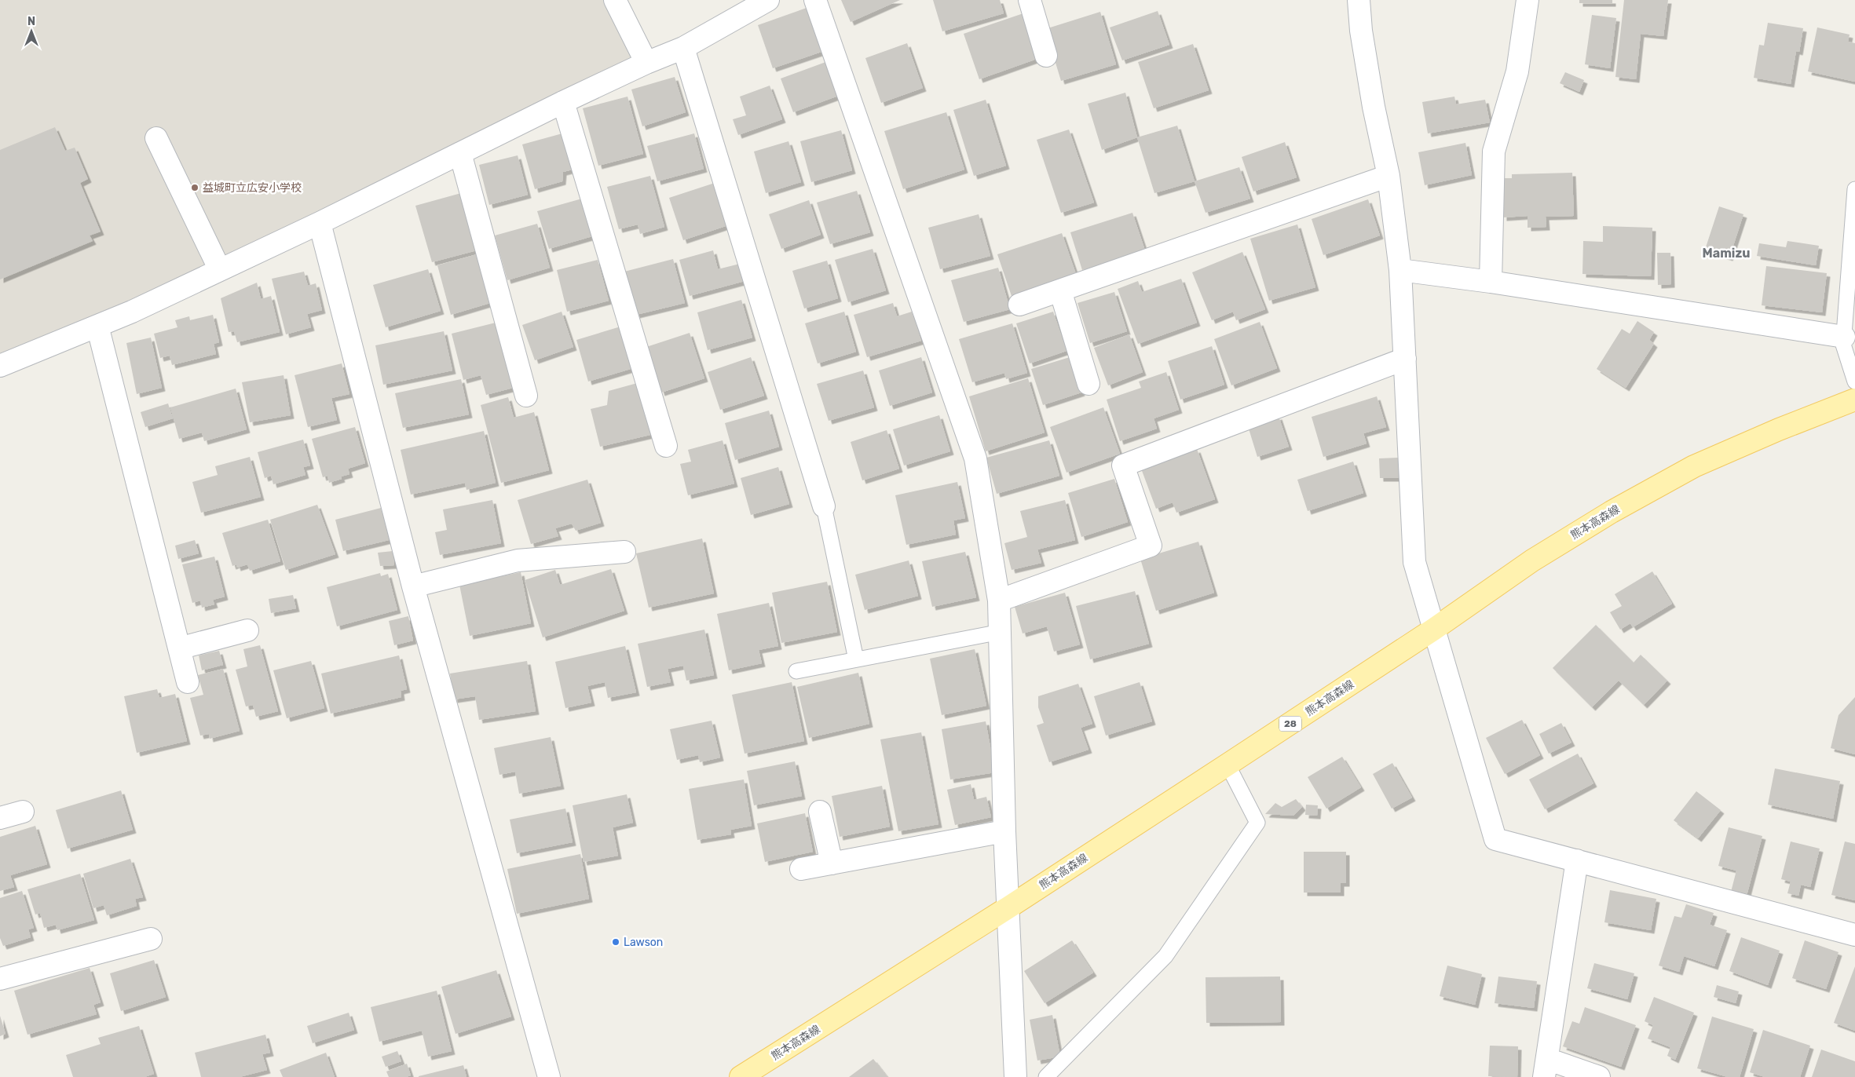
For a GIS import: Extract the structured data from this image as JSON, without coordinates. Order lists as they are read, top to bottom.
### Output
{
  "streets": {
    "main road": ["熊本高森線", "28"]
  },
  "districts": ["Mamizu"],
  "places": ["益城町立広安小学校", "Lawson"],
  "north": "top"
}
